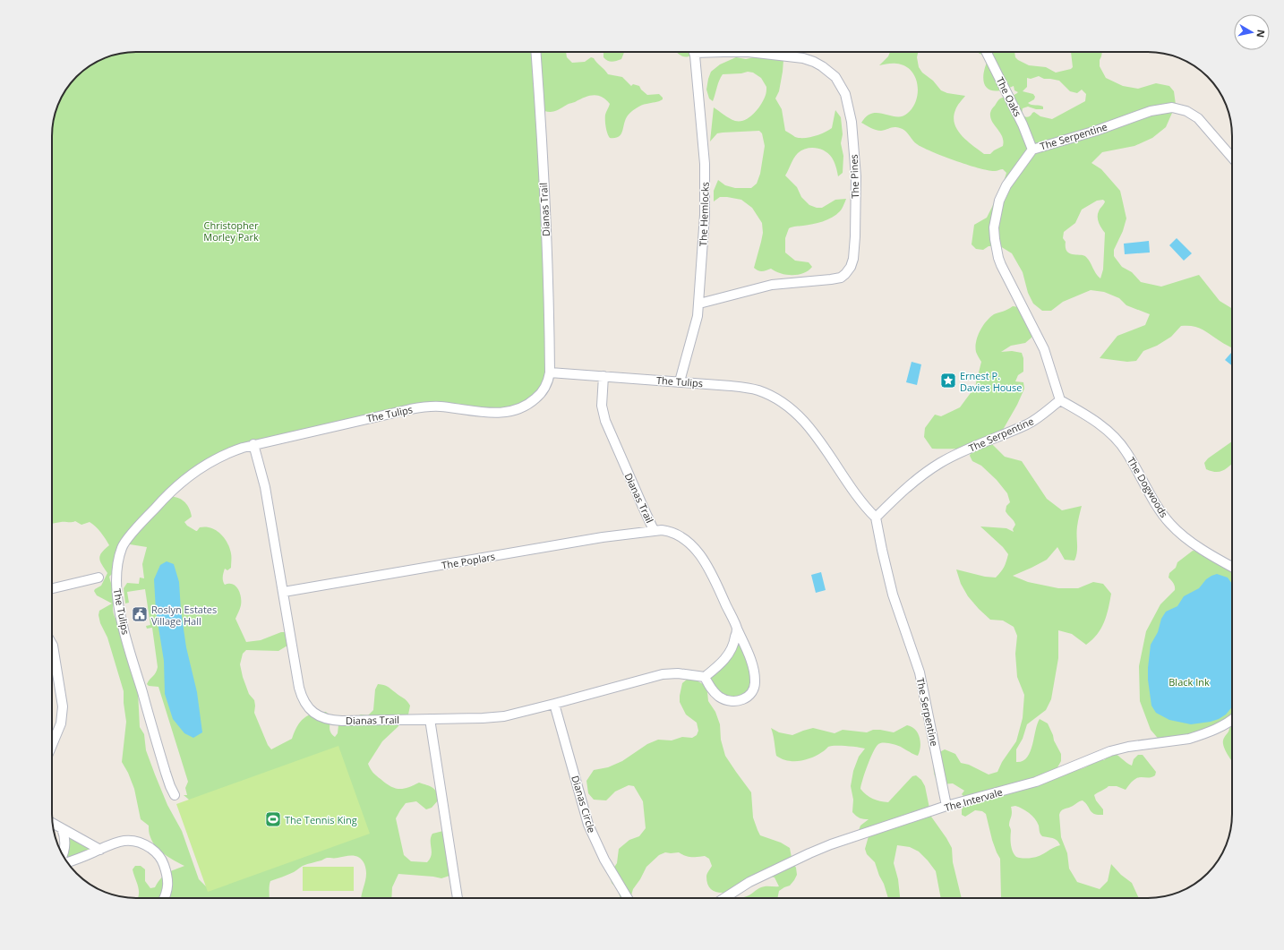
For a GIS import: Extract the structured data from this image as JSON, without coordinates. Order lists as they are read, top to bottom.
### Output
{
  "streets": {
    "street": [
      "The Oaks",
      "The Serpentine",
      "The Pines",
      "Dianas Trail",
      "The Hemlocks",
      "The Tulips",
      "The Dogwoods",
      "The Poplars",
      "The Intervale",
      "Dianas Circle"
    ]
  },
  "crossings": [
    ["The Oaks", "The Serpentine"],
    ["The Serpentine", "The Tulips"],
    ["The Serpentine", "The Dogwoods"],
    ["The Serpentine", "The Intervale"],
    ["The Pines", "The Hemlocks"],
    ["Dianas Trail", "The Tulips"],
    ["Dianas Trail", "The Poplars"],
    ["Dianas Trail", "Dianas Circle"],
    ["The Hemlocks", "The Tulips"]
  ],
  "parks": ["Christopher Morley Park", "Black Ink"],
  "places": {
    "place": ["Ernest P. Davies House"],
    "public building": ["Roslyn Estates Village Hall"],
    "sports": ["The Tennis King"]
  },
  "north": "right"
}
